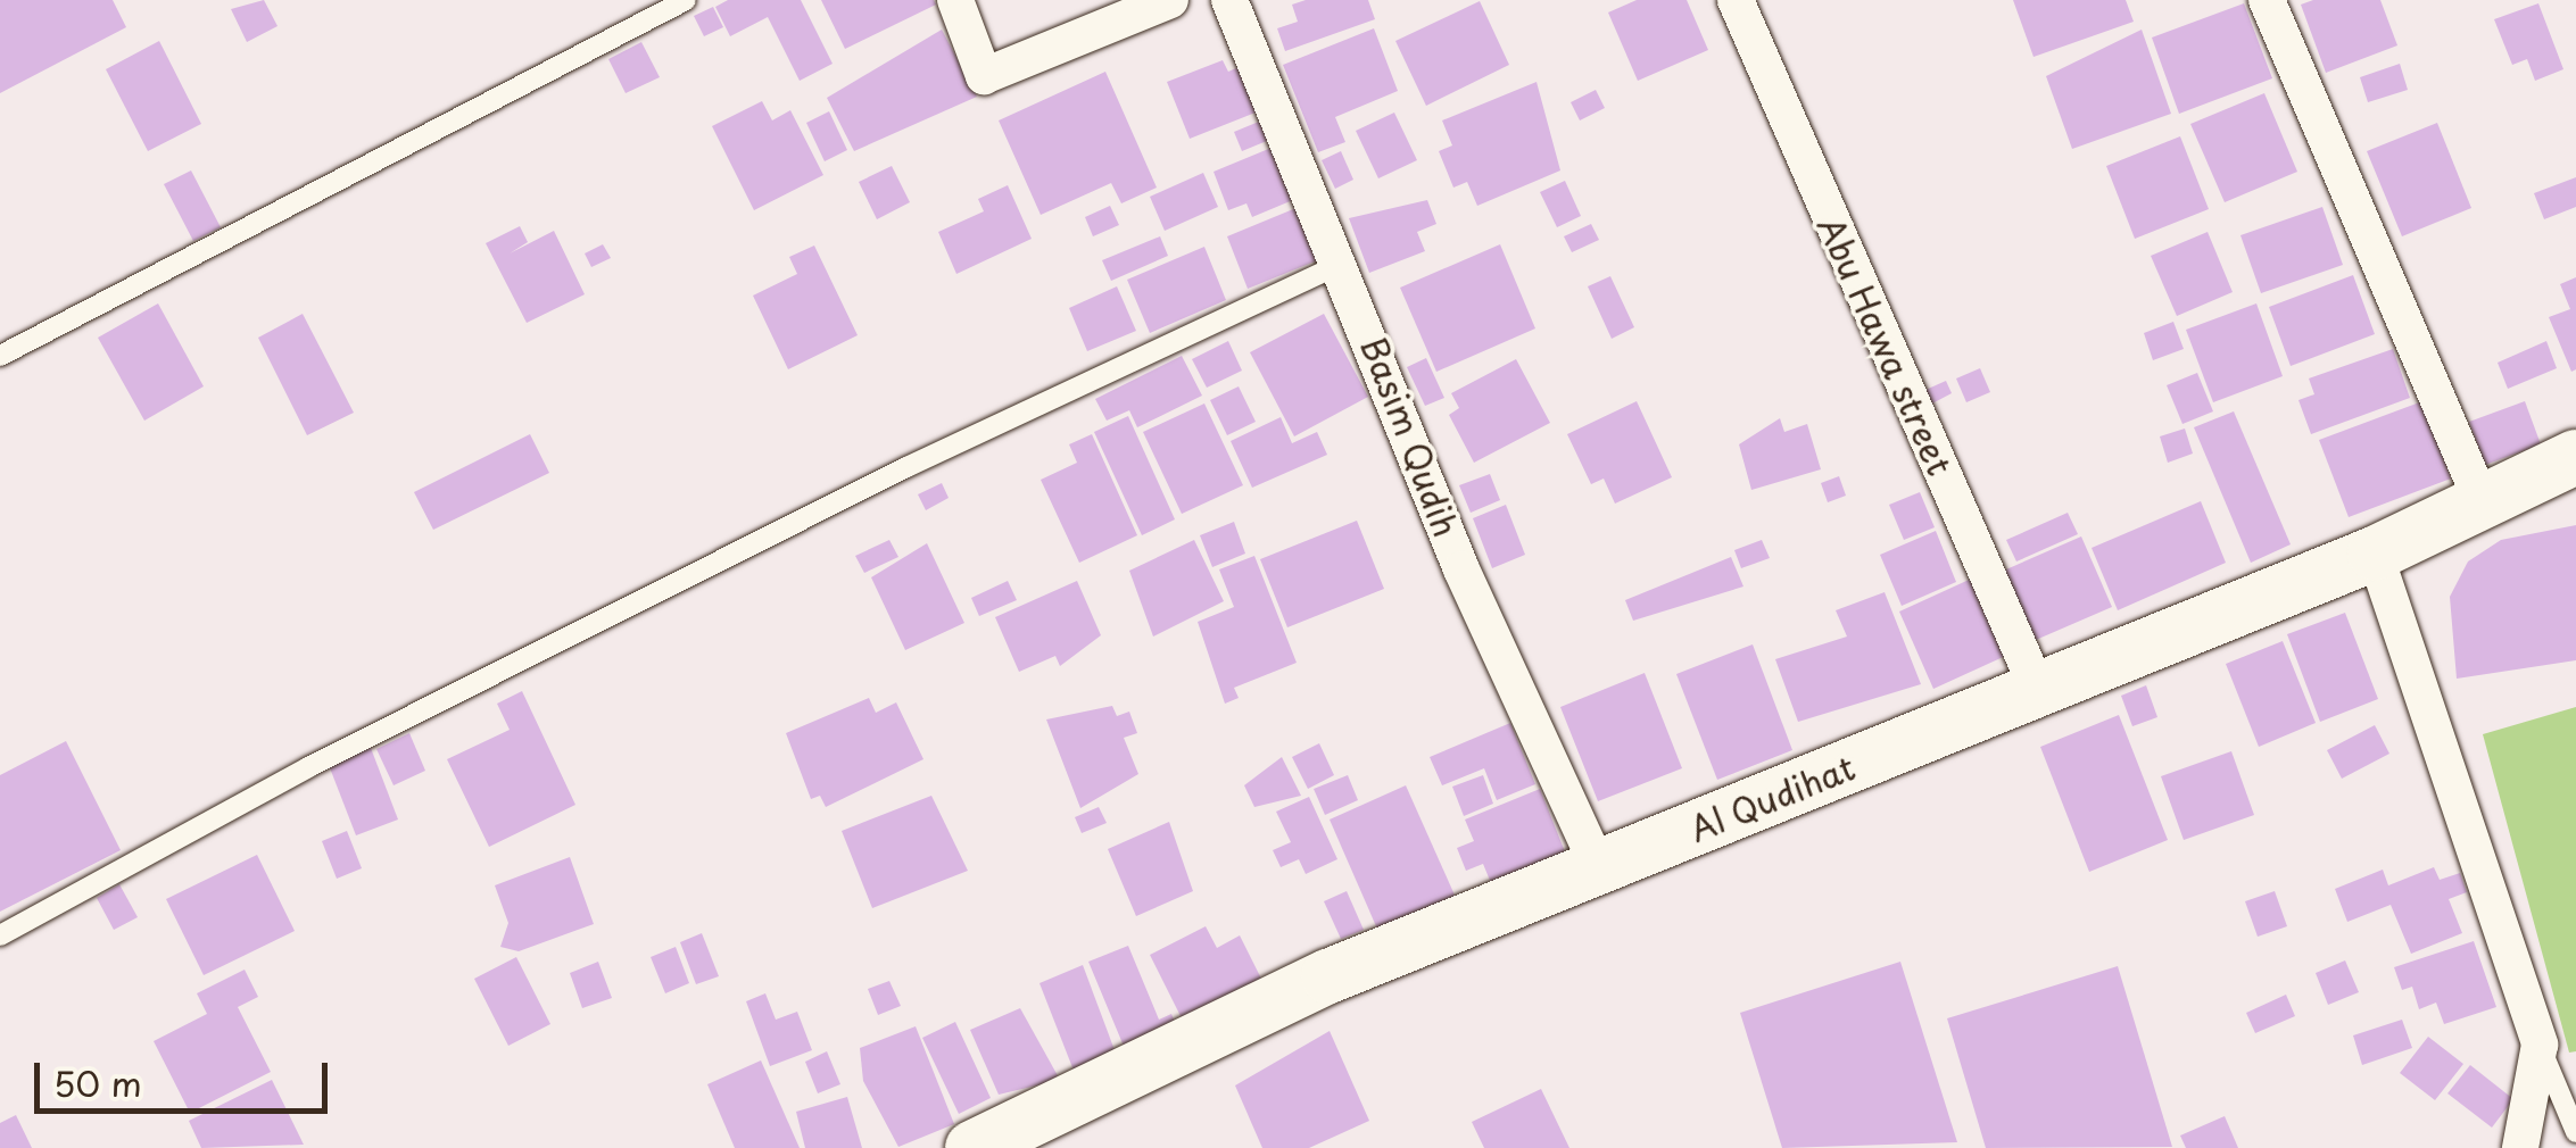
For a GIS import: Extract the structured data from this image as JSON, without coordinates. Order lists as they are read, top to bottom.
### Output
{
  "streets": {
    "street": ["Abu Hawa street", "Basim Qudih", "Al Qudihat"]
  },
  "crossings": [
    ["Abu Hawa street", "Al Qudihat"],
    ["Basim Qudih", "Al Qudihat"]
  ],
  "scale_bar": "50 m"
}
